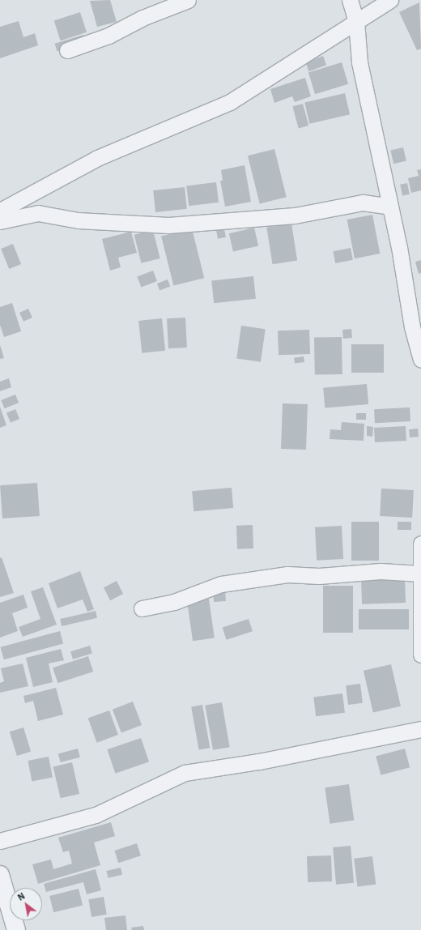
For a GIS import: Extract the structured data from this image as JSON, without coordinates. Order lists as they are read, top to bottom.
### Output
{
  "north": "top left"
}
